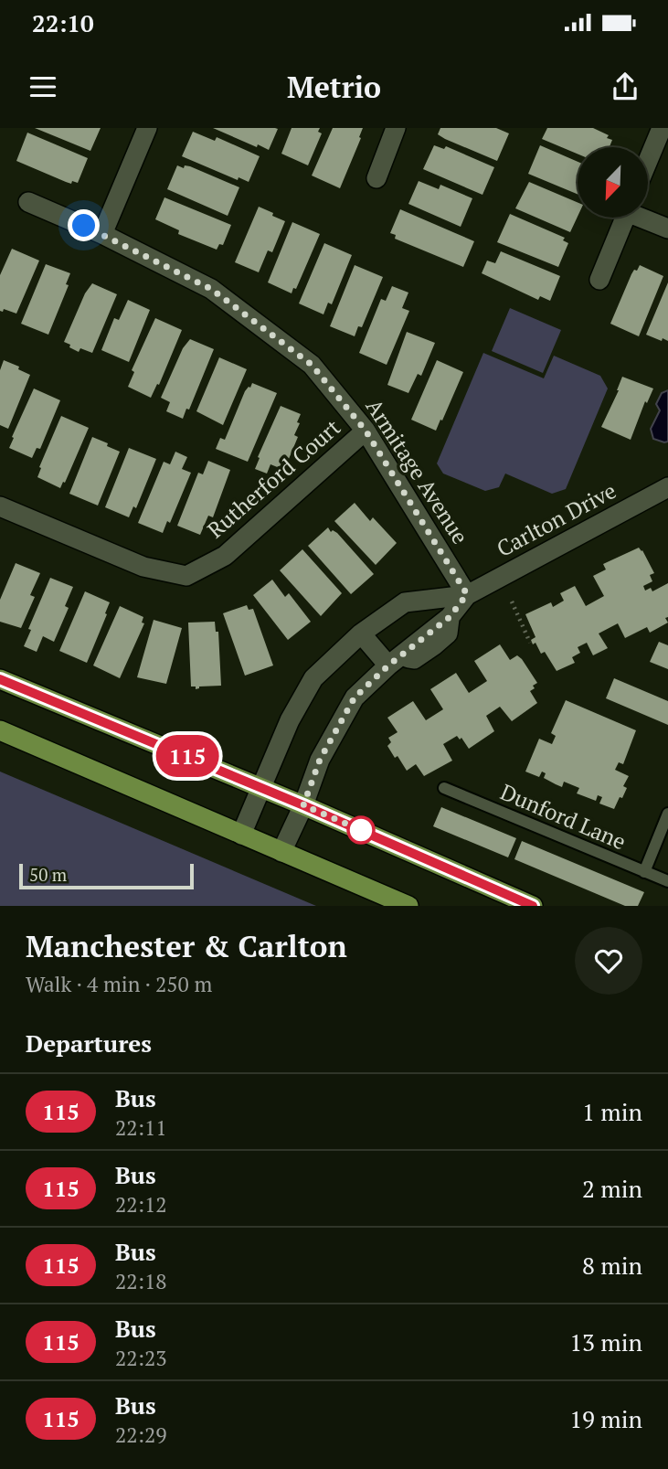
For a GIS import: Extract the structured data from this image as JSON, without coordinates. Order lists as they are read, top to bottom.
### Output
{
  "streets": {
    "street": ["Armitage Avenue", "Rutherford Court", "Carlton Drive"],
    "lane": ["Dunford Lane"]
  },
  "crossings": [
    ["Armitage Avenue", "Rutherford Court"],
    ["Armitage Avenue", "Carlton Drive"]
  ],
  "lines": ["bus line 115"],
  "scale_bar": "50 m",
  "north": "bottom left",
  "page": {
    "status": "22:10",
    "header": "Metrio",
    "on_map": "115",
    "scale": "50 m",
    "heading": [
      ["Manchester & Carlton", "Walk · 4 min · 250 m"],
      "Departures"
    ],
    "list": [
      {
        "mark": "115",
        "name": "Bus",
        "note": "22:11",
        "value": "1 min"
      },
      {
        "mark": "115",
        "name": "Bus",
        "note": "22:12",
        "value": "2 min"
      },
      {
        "mark": "115",
        "name": "Bus",
        "note": "22:18",
        "value": "8 min"
      },
      {
        "mark": "115",
        "name": "Bus",
        "note": "22:23",
        "value": "13 min"
      },
      {
        "mark": "115",
        "name": "Bus",
        "note": "22:29",
        "value": "19 min"
      }
    ]
  }
}
